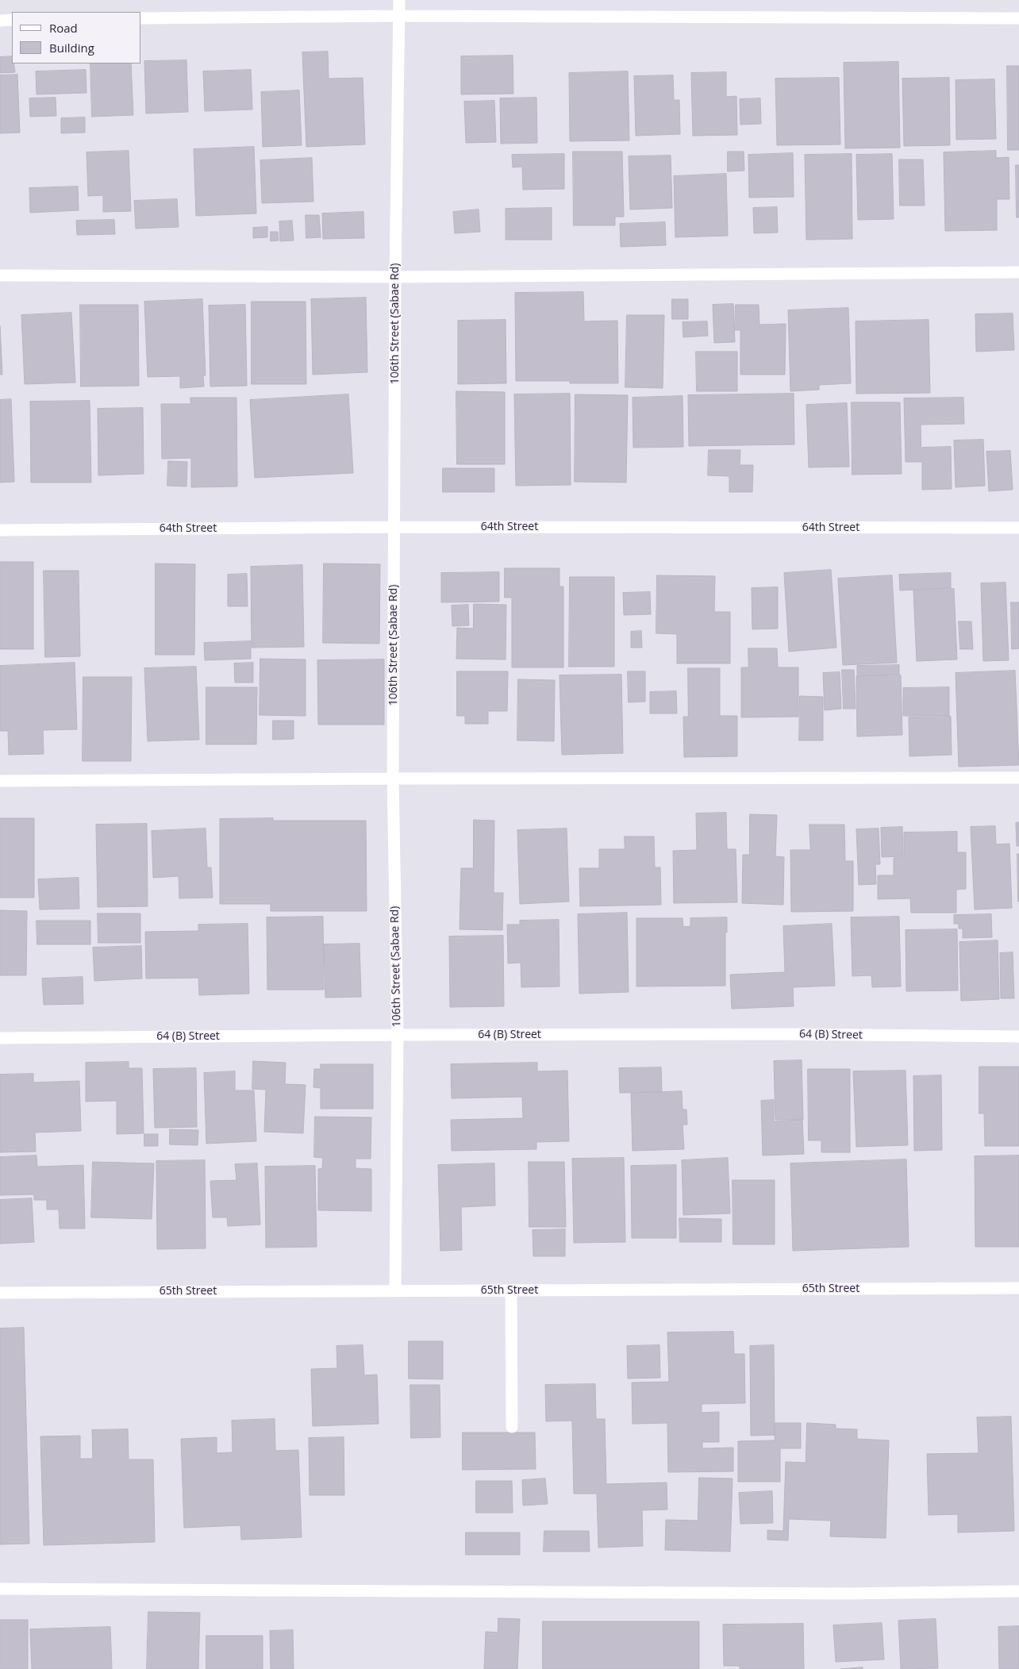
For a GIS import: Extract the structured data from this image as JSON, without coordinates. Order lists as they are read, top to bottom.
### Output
{
  "streets": {
    "street": [
      "106th Street (Sabae Rd)",
      "64th Street",
      "64 (B) Street",
      "65th Street"
    ]
  },
  "crossings": [
    ["106th Street (Sabae Rd)", "64th Street"],
    ["106th Street (Sabae Rd)", "64 (B) Street"],
    ["106th Street (Sabae Rd)", "65th Street"]
  ],
  "legend": ["Road", "Building"]
}
